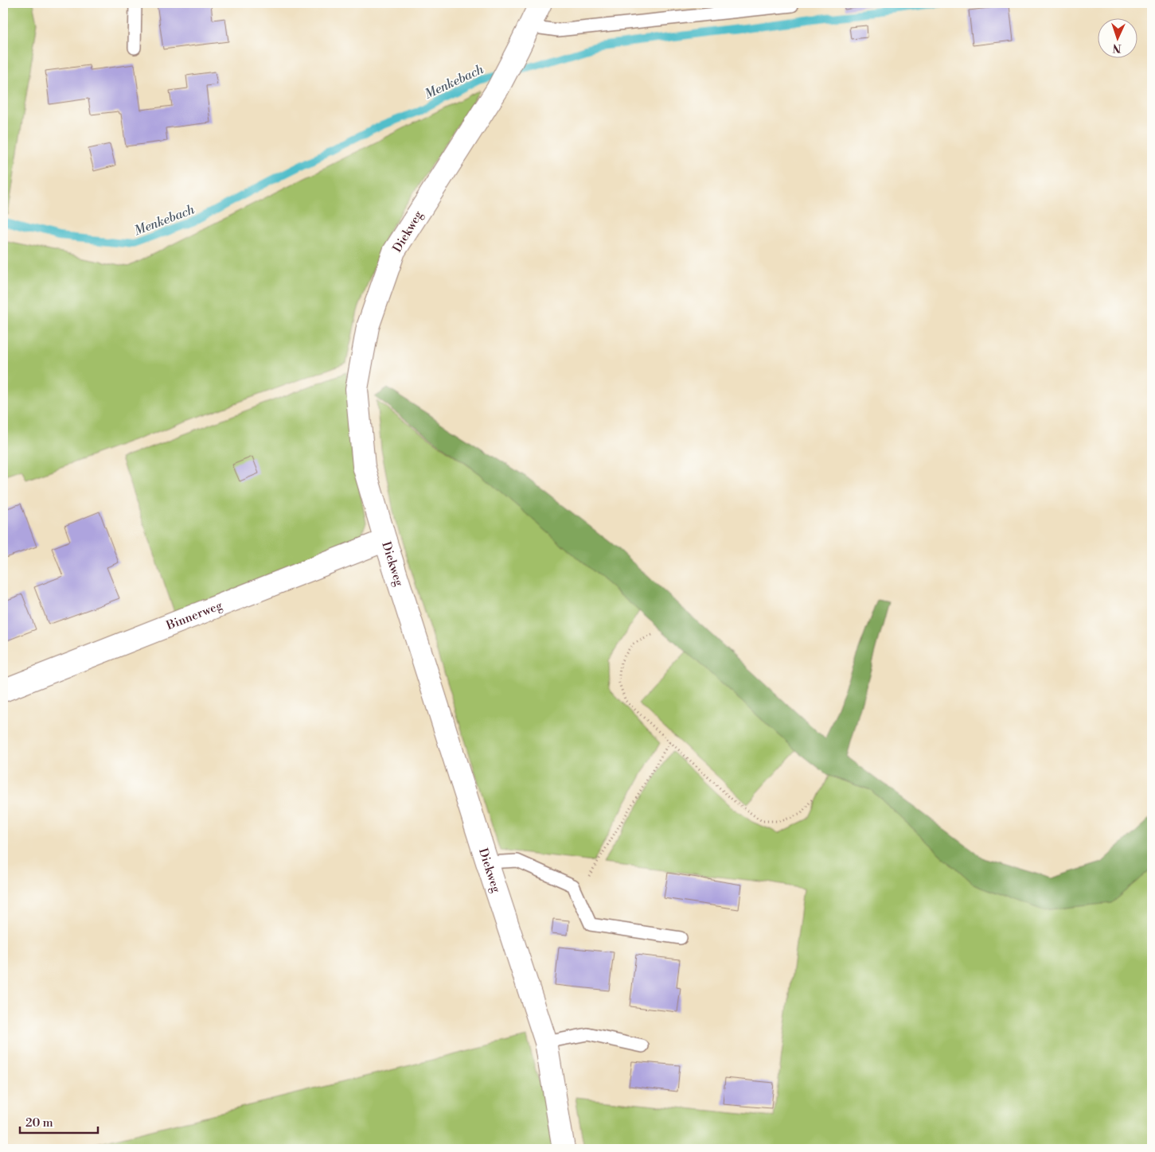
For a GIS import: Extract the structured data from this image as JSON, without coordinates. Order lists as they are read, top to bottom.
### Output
{
  "streets": {
    "street": ["Diekweg", "Binnerweg"]
  },
  "crossings": [
    ["Diekweg", "Binnerweg"]
  ],
  "water": ["Menkebach"],
  "scale_bar": "20 m",
  "north": "bottom"
}
